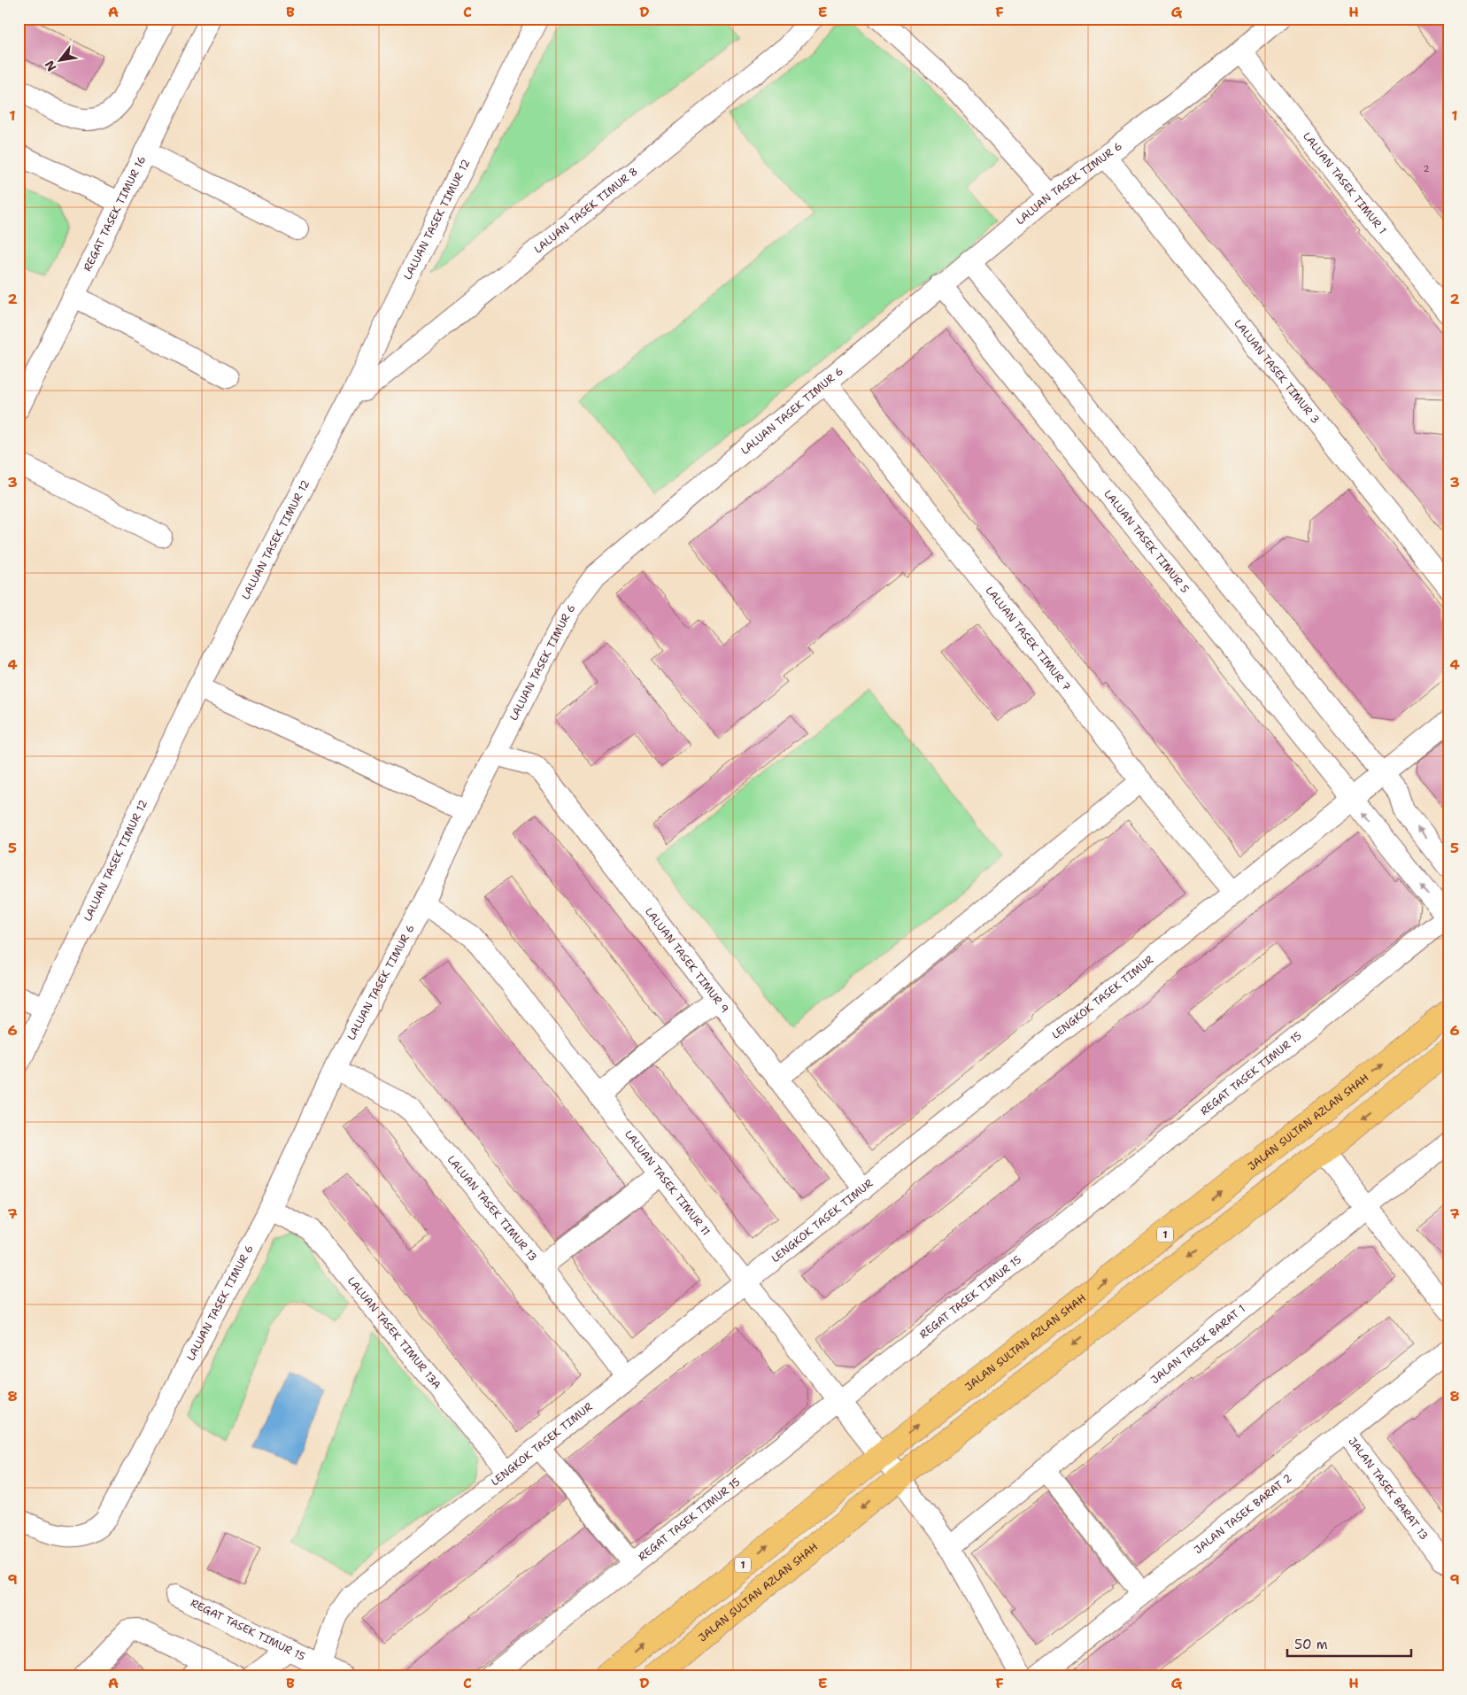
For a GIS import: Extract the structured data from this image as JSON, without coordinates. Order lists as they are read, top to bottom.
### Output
{
  "streets": {
    "main road": ["JALAN SULTAN AZLAN SHAH", "1"],
    "street": [
      "LALUAN TASEK TIMUR 1",
      "LALUAN TASEK TIMUR 6",
      "LALUAN TASEK TIMUR 8",
      "REGAT TASEK TIMUR 16",
      "LALUAN TASEK TIMUR 12",
      "LALUAN TASEK TIMUR 3",
      "LALUAN TASEK TIMUR 5",
      "LALUAN TASEK TIMUR 7",
      "LALUAN TASEK TIMUR 9",
      "LENGKOK TASEK TIMUR",
      "REGAT TASEK TIMUR 15",
      "LALUAN TASEK TIMUR 11",
      "LALUAN TASEK TIMUR 13",
      "LALUAN TASEK TIMUR 13A",
      "JALAN TASEK BARAT 1",
      "JALAN TASEK BARAT 13",
      "JALAN TASEK BARAT 2"
    ]
  },
  "crossings": [
    ["LALUAN TASEK TIMUR 1", "LALUAN TASEK TIMUR 6"],
    ["LALUAN TASEK TIMUR 6", "LALUAN TASEK TIMUR 3"],
    ["LALUAN TASEK TIMUR 6", "LALUAN TASEK TIMUR 5"],
    ["LALUAN TASEK TIMUR 6", "LALUAN TASEK TIMUR 7"],
    ["LALUAN TASEK TIMUR 6", "LALUAN TASEK TIMUR 9"],
    ["LALUAN TASEK TIMUR 6", "LALUAN TASEK TIMUR 11"],
    ["LALUAN TASEK TIMUR 6", "LALUAN TASEK TIMUR 13"],
    ["LALUAN TASEK TIMUR 6", "LALUAN TASEK TIMUR 13A"],
    ["LALUAN TASEK TIMUR 8", "LALUAN TASEK TIMUR 12"],
    ["LALUAN TASEK TIMUR 5", "LENGKOK TASEK TIMUR"],
    ["LALUAN TASEK TIMUR 7", "LENGKOK TASEK TIMUR"],
    ["LALUAN TASEK TIMUR 9", "LENGKOK TASEK TIMUR"],
    ["LENGKOK TASEK TIMUR", "REGAT TASEK TIMUR 15"],
    ["LENGKOK TASEK TIMUR", "LALUAN TASEK TIMUR 11"],
    ["LENGKOK TASEK TIMUR", "LALUAN TASEK TIMUR 13"],
    ["LENGKOK TASEK TIMUR", "LALUAN TASEK TIMUR 13A"],
    ["REGAT TASEK TIMUR 15", "LALUAN TASEK TIMUR 11"],
    ["JALAN SULTAN AZLAN SHAH", "LALUAN TASEK TIMUR 11"],
    ["LALUAN TASEK TIMUR 11", "JALAN TASEK BARAT 1"],
    ["JALAN TASEK BARAT 13", "JALAN TASEK BARAT 2"]
  ],
  "house_numbers": ["2"],
  "scale_bar": "50 m",
  "north": "bottom left",
  "grid": {
    "columns": [
      "A",
      "B",
      "C",
      "D",
      "E",
      "F",
      "G",
      "H"
    ],
    "rows": [
      "1",
      "2",
      "3",
      "4",
      "5",
      "6",
      "7",
      "8",
      "9"
    ]
  }
}
